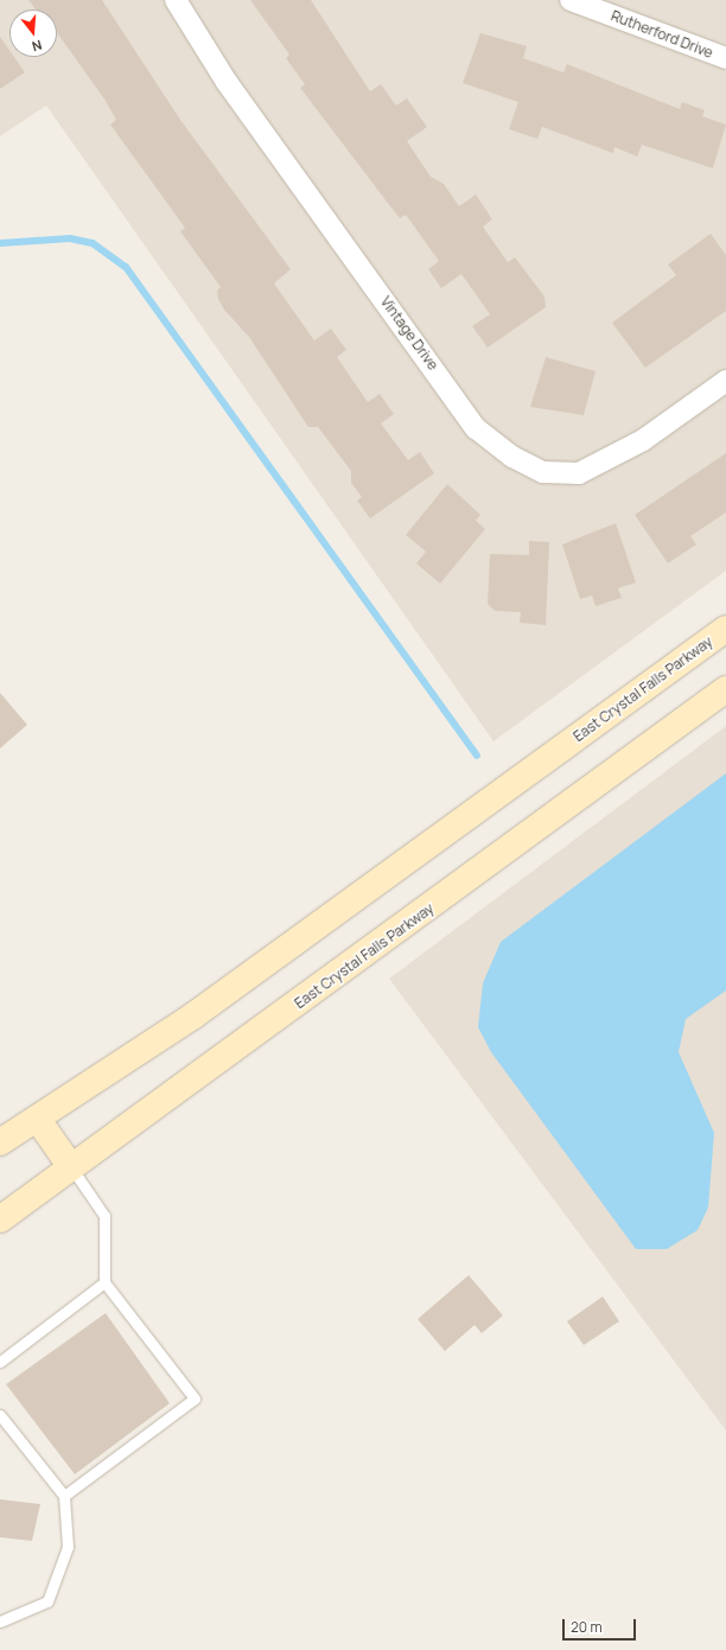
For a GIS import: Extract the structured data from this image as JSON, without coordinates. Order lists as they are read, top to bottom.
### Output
{
  "streets": {
    "main road": ["East Crystal Falls Parkway"],
    "street": ["Rutherford Drive", "Vintage Drive"]
  },
  "scale_bar": "20 m",
  "north": "bottom"
}
